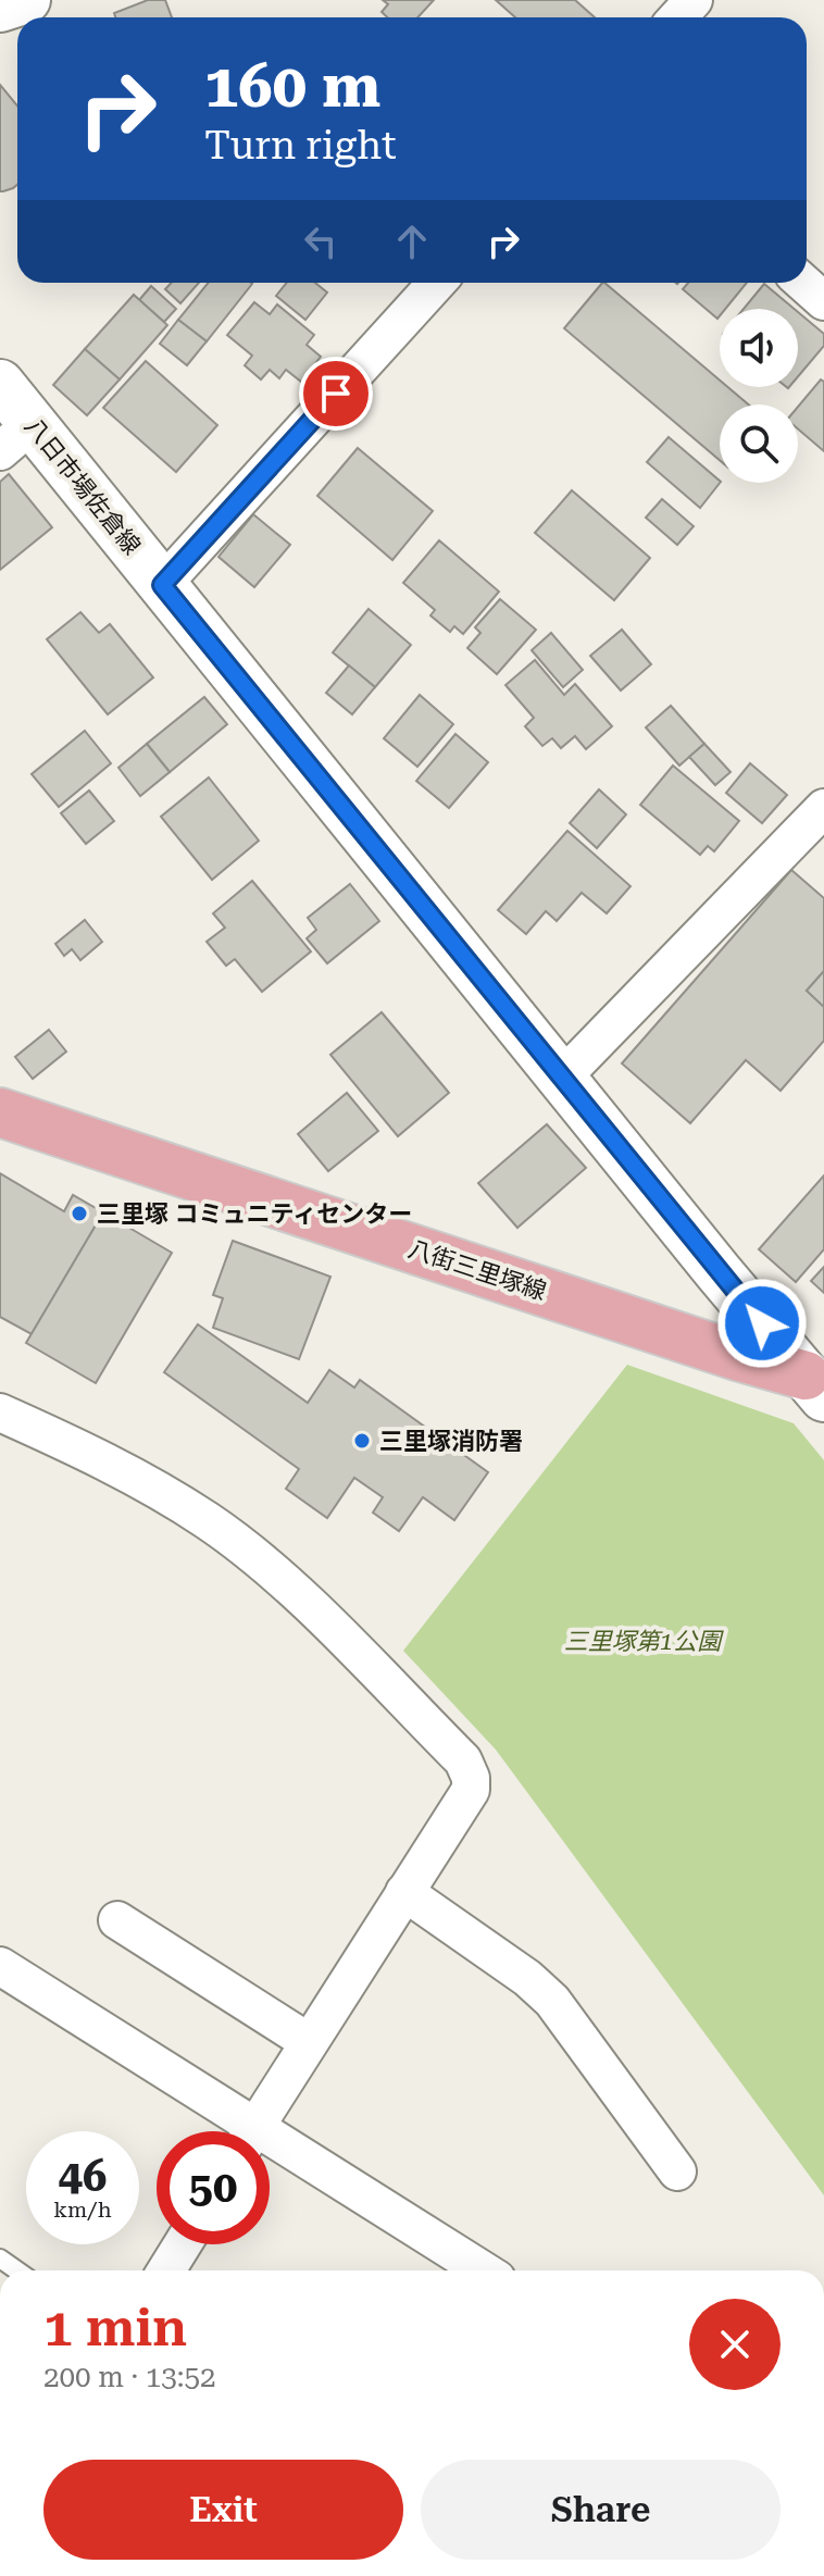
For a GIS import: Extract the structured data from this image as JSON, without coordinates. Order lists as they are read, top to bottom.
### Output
{
  "streets": {
    "main road": ["八日市場佐倉線", "八街三里塚線"]
  },
  "crossings": [
    ["八日市場佐倉線", "八街三里塚線"]
  ],
  "parks": ["三里塚第1公園"],
  "places": ["三里塚 コミュニティセンター", "三里塚消防署"],
  "page": {
    "turn": ["160 m", "Turn right"],
    "speed": "46 km/h",
    "limit": "50",
    "heading": ["1 min", "200 m · 13:52"],
    "buttons": ["Exit", "Share"]
  }
}
